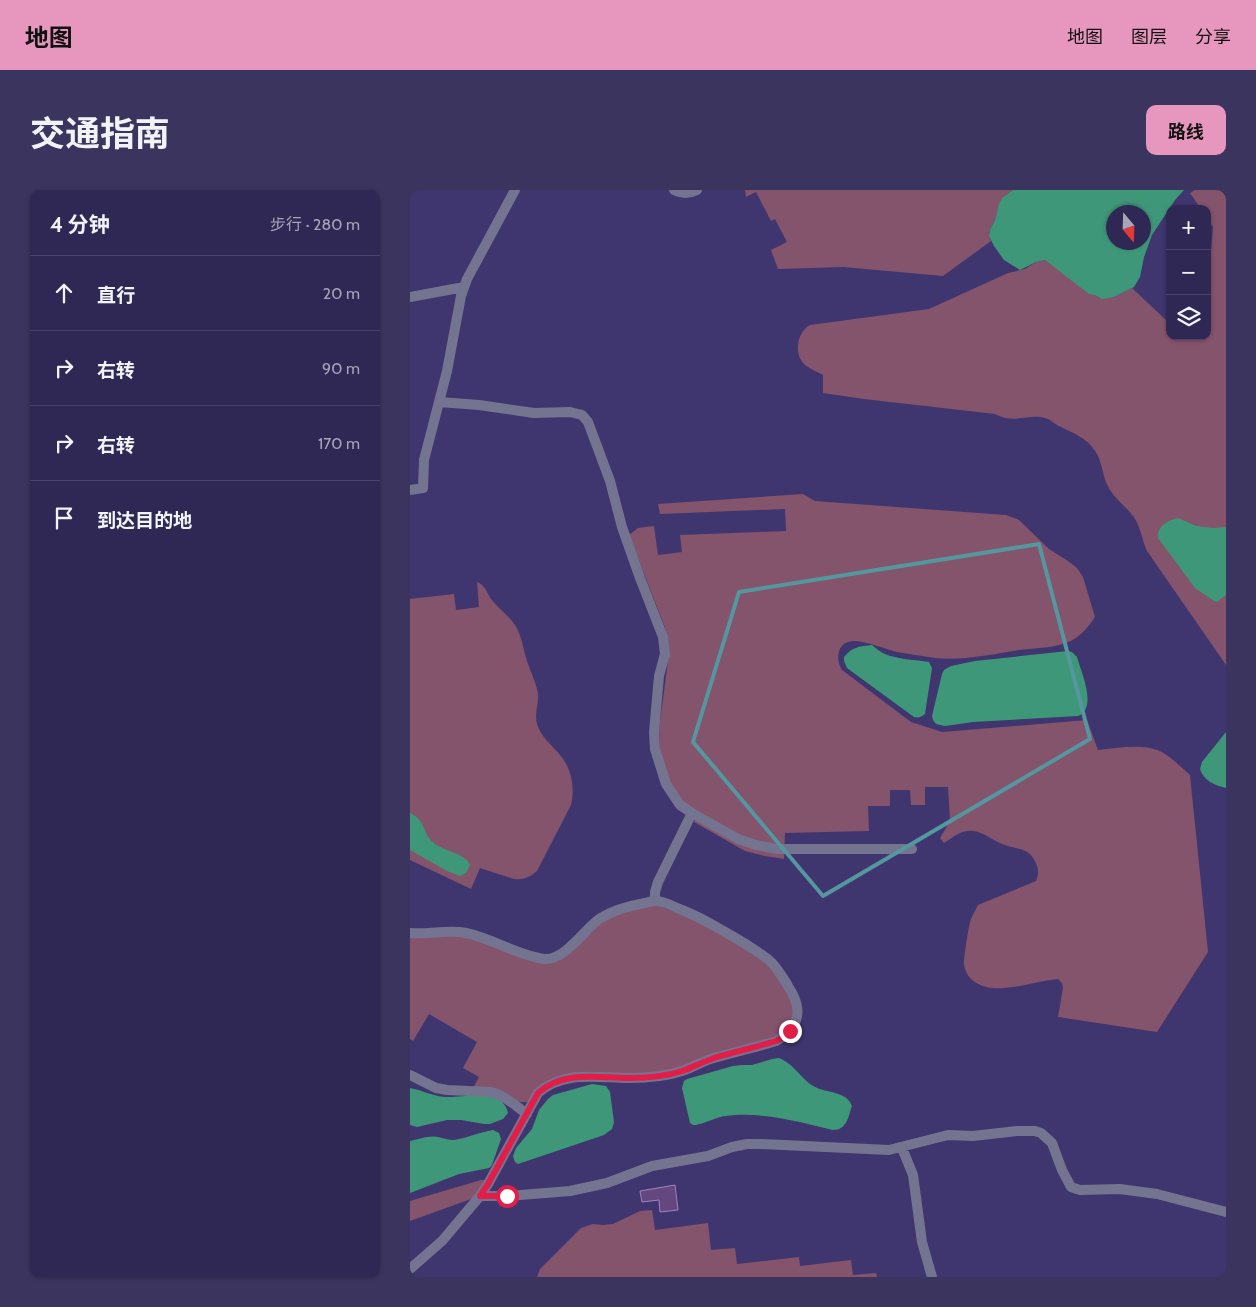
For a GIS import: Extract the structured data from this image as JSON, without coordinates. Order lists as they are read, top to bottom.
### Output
{
  "north": "bottom",
  "page": {
    "header": "地图",
    "nav": ["地图", "图层", "分享"],
    "title": "交通指南",
    "buttons": "路线",
    "heading": ["4 分钟", "步行 · 280 m"],
    "map_buttons": ["+", "−"],
    "list": [
      ["直行", "20 m"],
      ["右转", "90 m"],
      ["右转", "170 m"],
      "到达目的地"
    ]
  }
}
